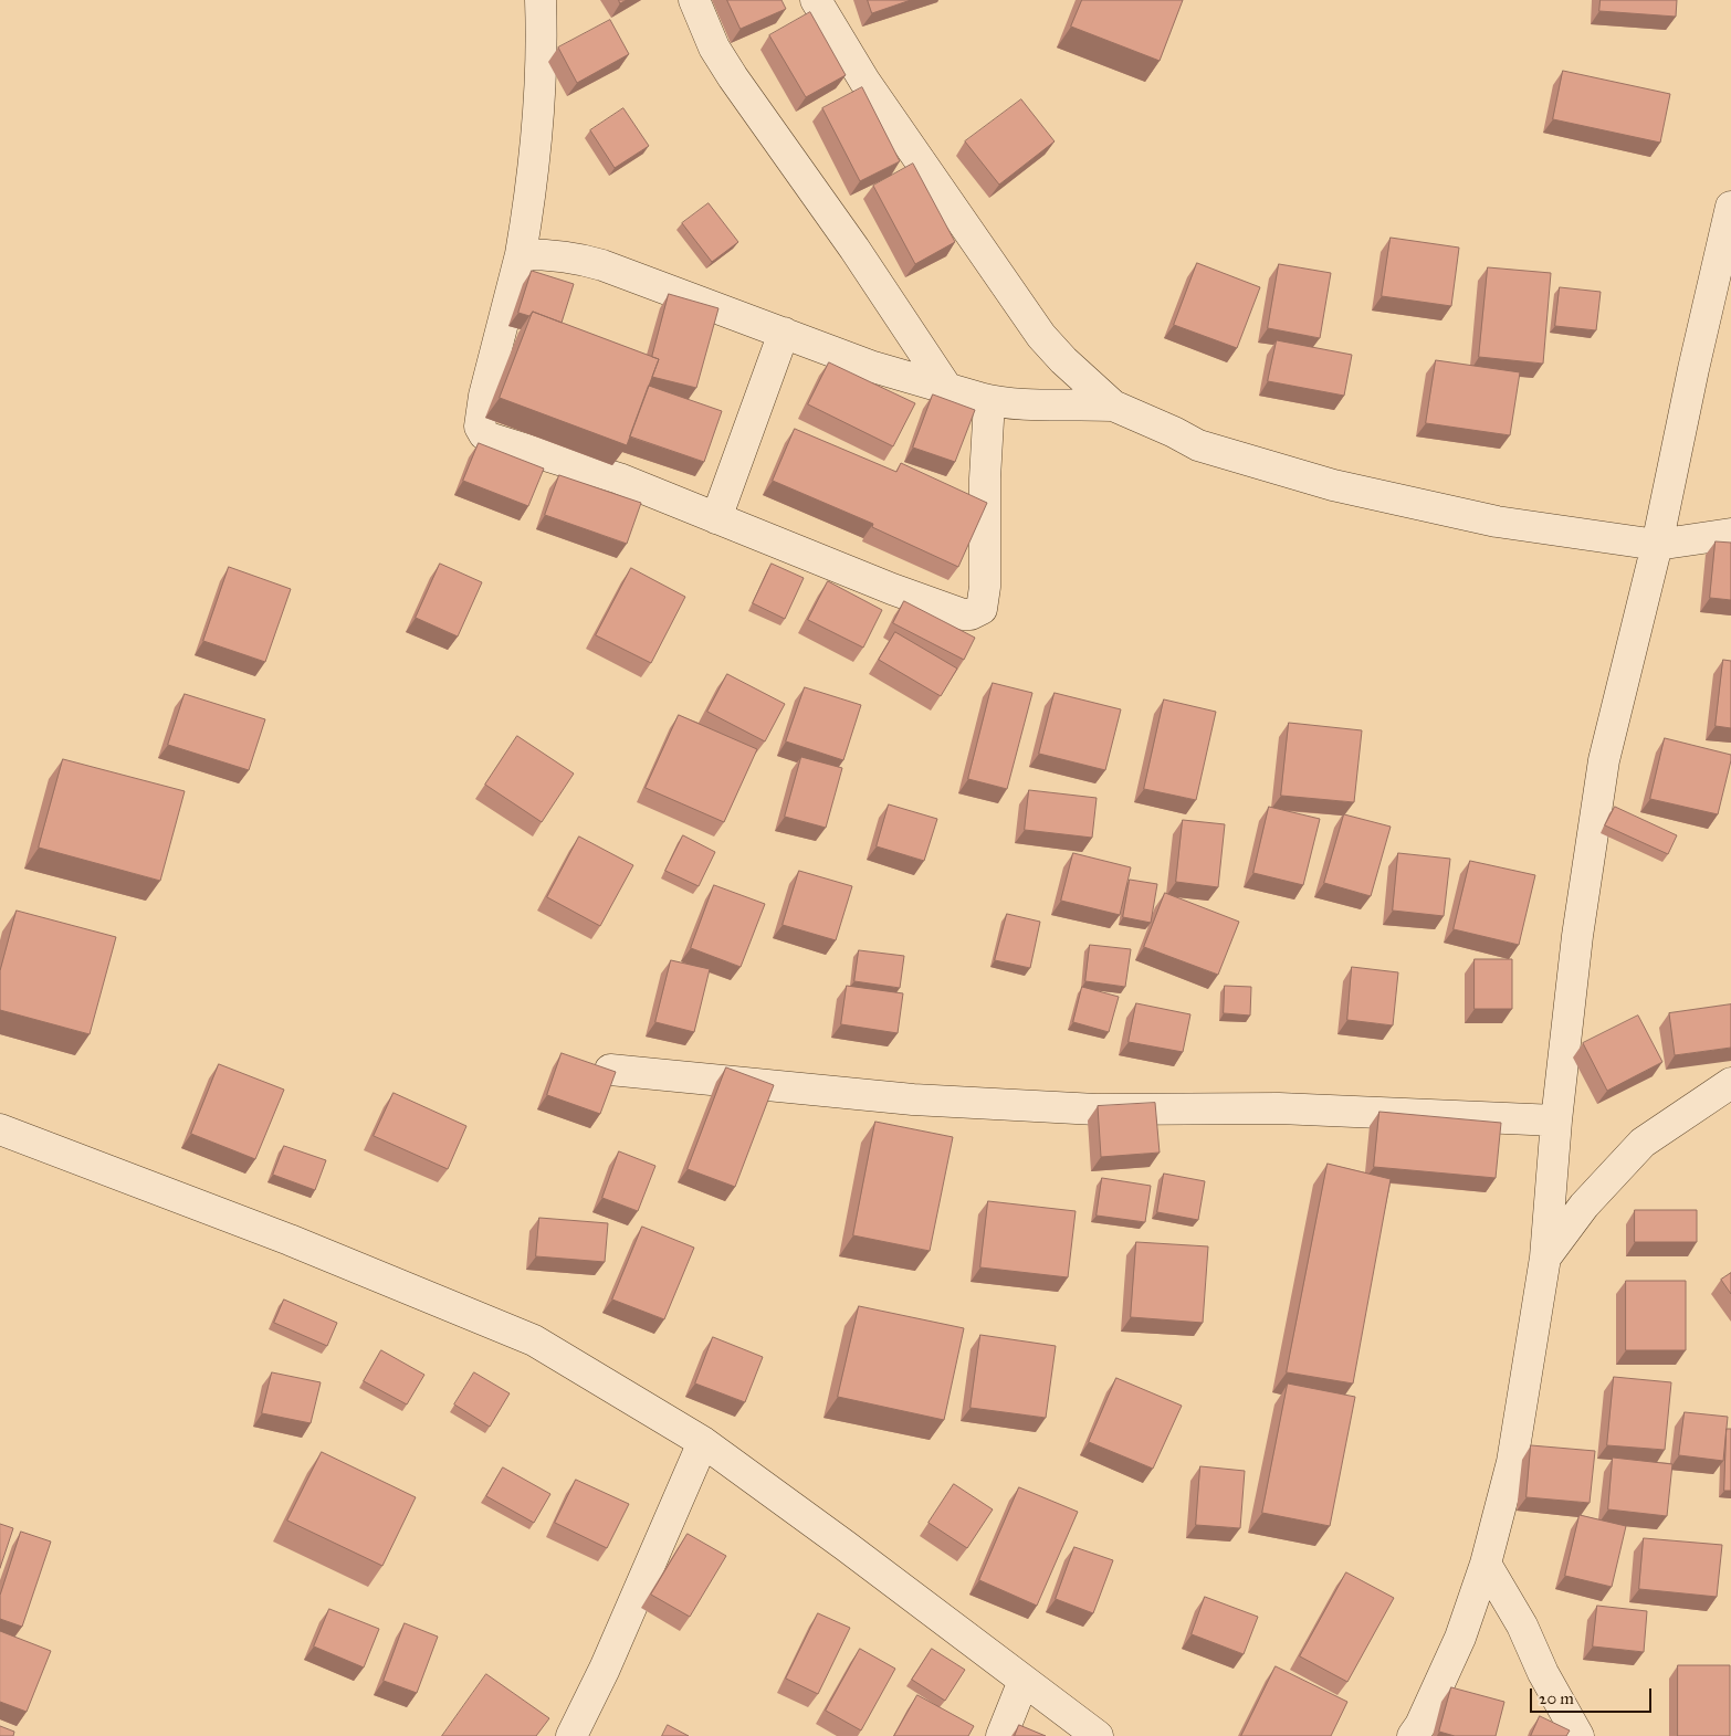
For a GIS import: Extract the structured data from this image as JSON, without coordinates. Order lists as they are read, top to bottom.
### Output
{
  "scale_bar": "20 m"
}
